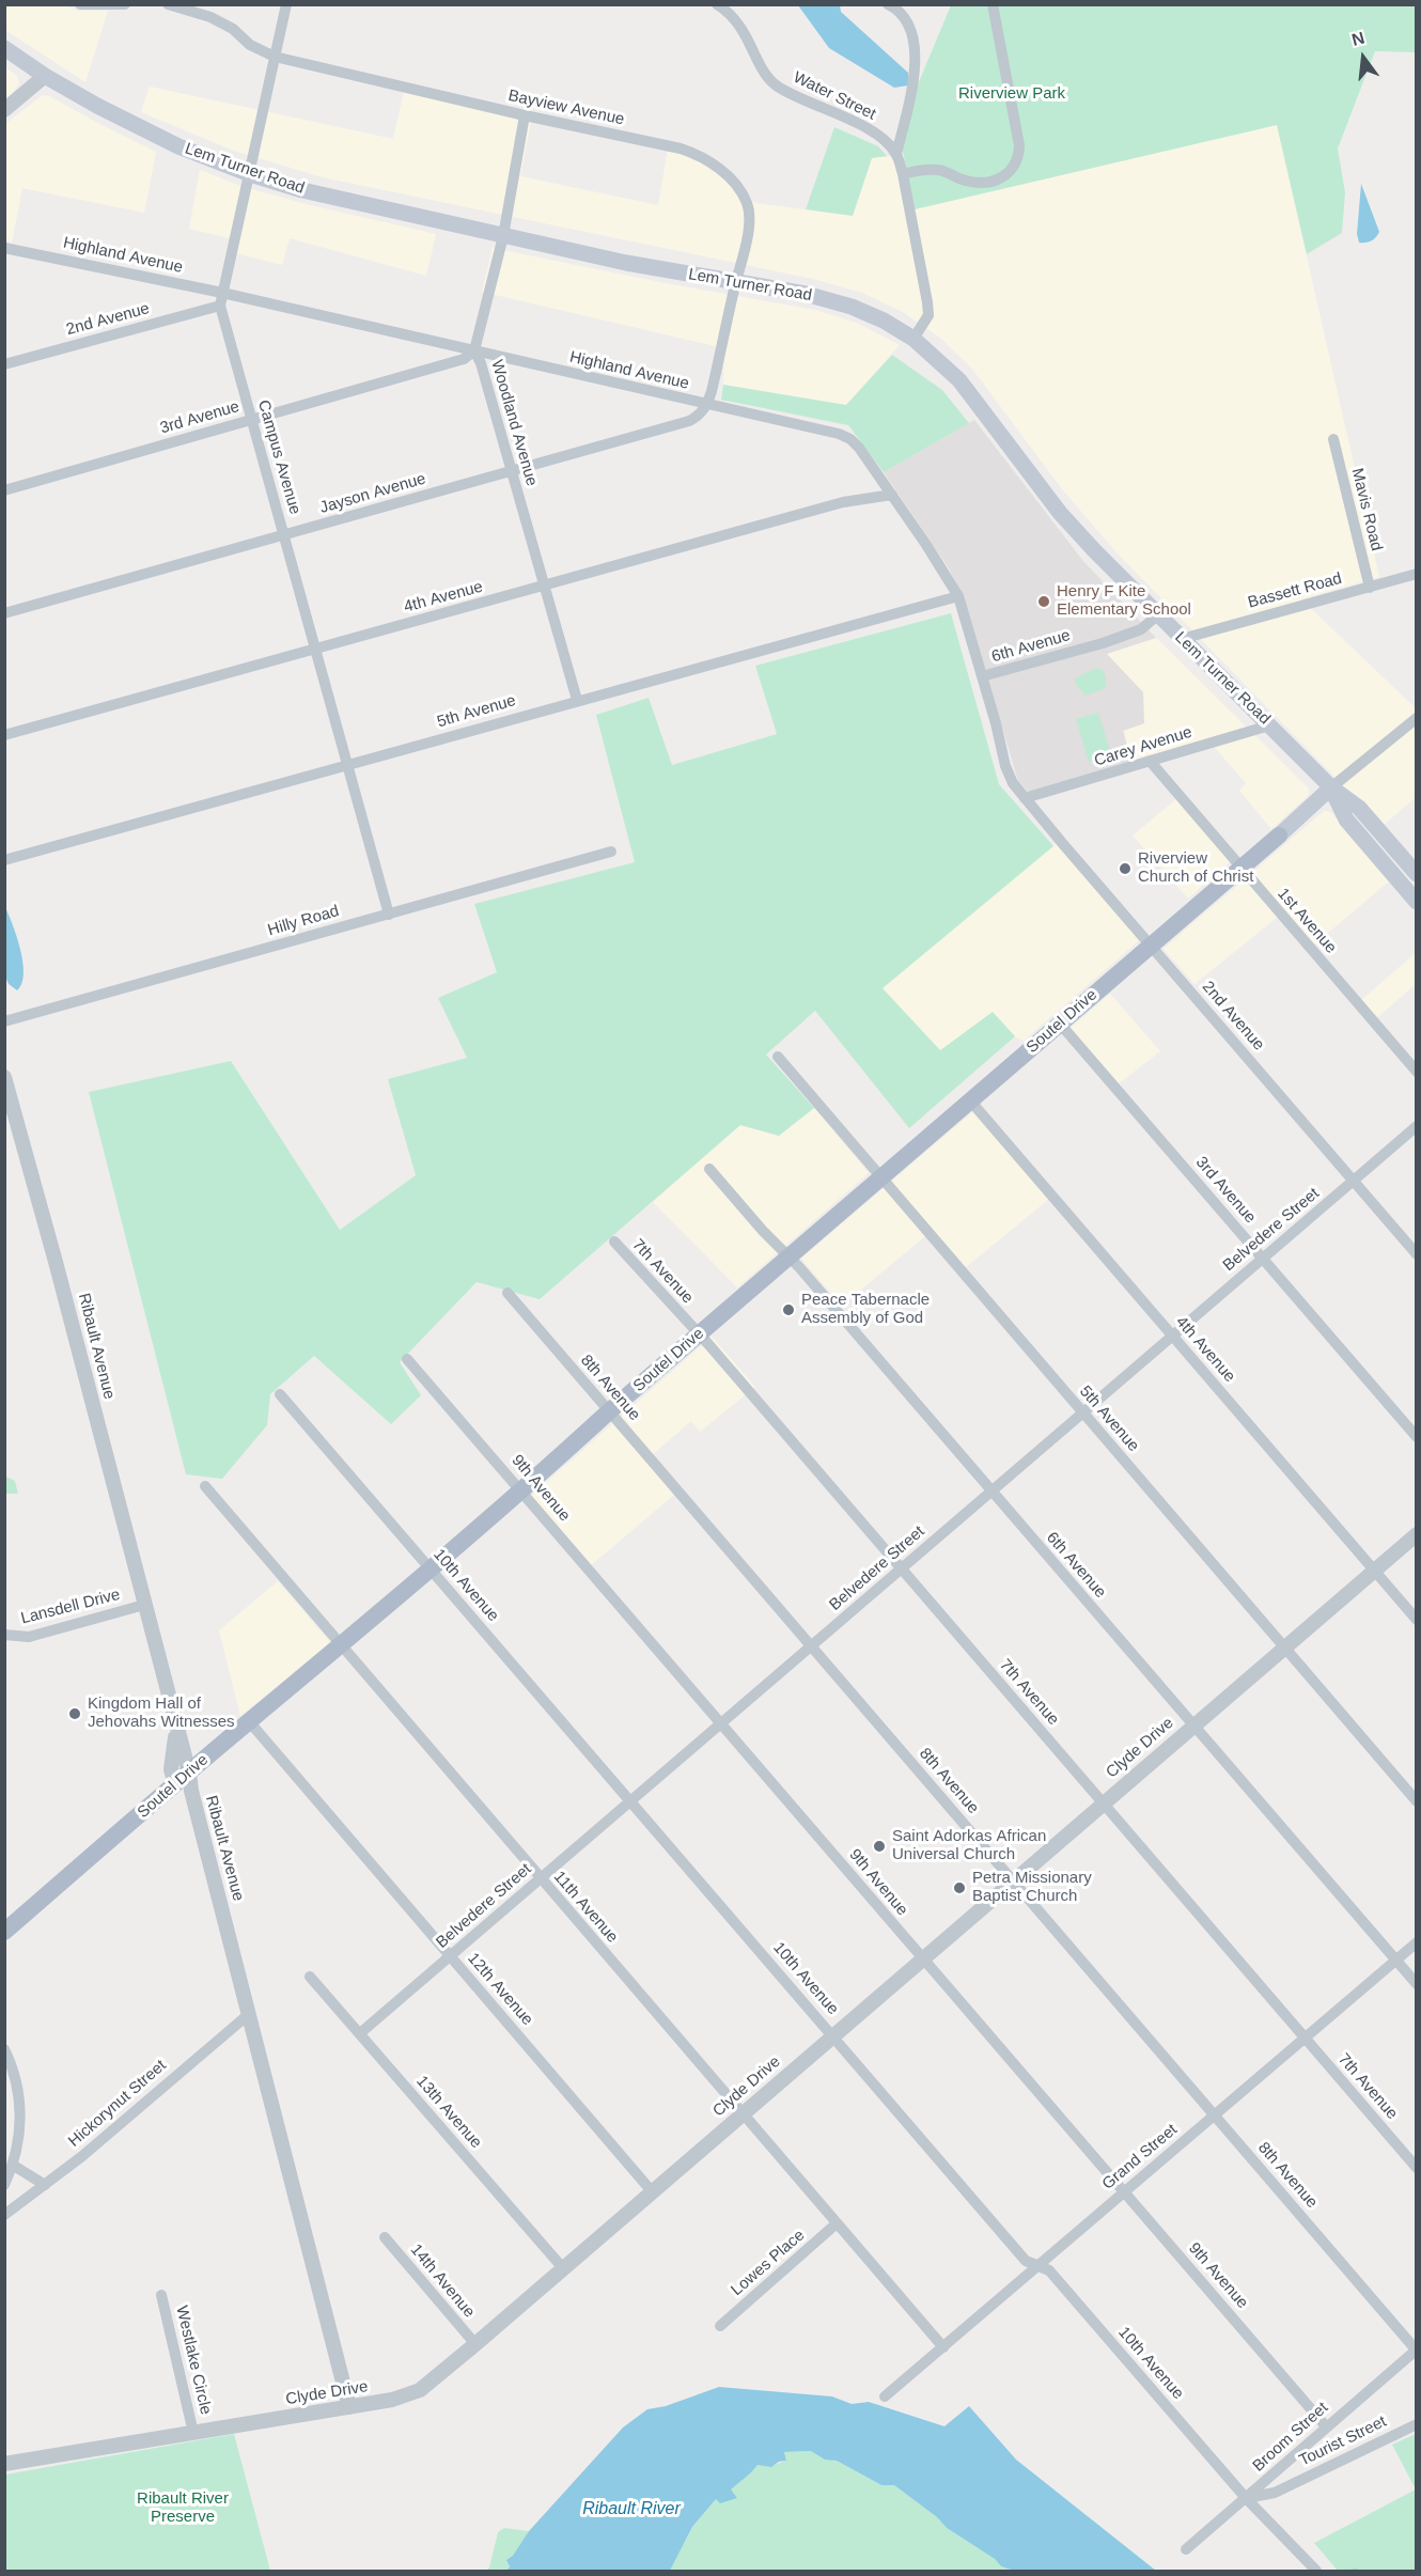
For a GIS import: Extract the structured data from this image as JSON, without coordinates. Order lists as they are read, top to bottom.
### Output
{
  "streets": {
    "main road": ["Lem Turner Road", "Soutel Drive"],
    "street": [
      "Water Street",
      "Bayview Avenue",
      "Highland Avenue",
      "2nd Avenue",
      "3rd Avenue",
      "Woodland Avenue",
      "Campus Avenue",
      "Jayson Avenue",
      "Mavis Road",
      "Bassett Road",
      "4th Avenue",
      "6th Avenue",
      "5th Avenue",
      "Carey Avenue",
      "Hilly Road",
      "1st Avenue",
      "Belvedere Street",
      "7th Avenue",
      "Ribault Avenue",
      "8th Avenue",
      "9th Avenue",
      "10th Avenue",
      "Lansdell Drive",
      "Clyde Drive",
      "11th Avenue",
      "12th Avenue",
      "Hickorynut Street",
      "13th Avenue",
      "Grand Street",
      "Lowes Place",
      "14th Avenue",
      "Westlake Circle",
      "Broom Street",
      "Tourist Street"
    ]
  },
  "crossings": [
    ["Water Street", "Lem Turner Road"],
    ["Bayview Avenue", "Lem Turner Road"],
    ["Bayview Avenue", "Highland Avenue"],
    ["Bayview Avenue", "Woodland Avenue"],
    ["Bayview Avenue", "Campus Avenue"],
    ["Bayview Avenue", "Jayson Avenue"],
    ["Lem Turner Road", "Woodland Avenue"],
    ["Lem Turner Road", "Campus Avenue"],
    ["Lem Turner Road", "Bassett Road"],
    ["Lem Turner Road", "6th Avenue"],
    ["Lem Turner Road", "Carey Avenue"],
    ["Lem Turner Road", "Soutel Drive"],
    ["Highland Avenue", "2nd Avenue"],
    ["Highland Avenue", "3rd Avenue"],
    ["Highland Avenue", "Woodland Avenue"],
    ["Highland Avenue", "Campus Avenue"],
    ["Highland Avenue", "Jayson Avenue"],
    ["Highland Avenue", "4th Avenue"],
    ["Highland Avenue", "6th Avenue"],
    ["Highland Avenue", "5th Avenue"],
    ["Highland Avenue", "Carey Avenue"],
    ["2nd Avenue", "Campus Avenue"],
    ["2nd Avenue", "Carey Avenue"],
    ["2nd Avenue", "Soutel Drive"],
    ["2nd Avenue", "Belvedere Street"],
    ["3rd Avenue", "Woodland Avenue"],
    ["3rd Avenue", "Campus Avenue"],
    ["3rd Avenue", "Soutel Drive"],
    ["3rd Avenue", "Belvedere Street"],
    ["Woodland Avenue", "Jayson Avenue"],
    ["Woodland Avenue", "4th Avenue"],
    ["Woodland Avenue", "5th Avenue"],
    ["Campus Avenue", "Jayson Avenue"],
    ["Campus Avenue", "4th Avenue"],
    ["Campus Avenue", "5th Avenue"],
    ["Campus Avenue", "Hilly Road"],
    ["Mavis Road", "Bassett Road"],
    ["4th Avenue", "Soutel Drive"],
    ["4th Avenue", "Belvedere Street"],
    ["4th Avenue", "Clyde Drive"],
    ["6th Avenue", "Soutel Drive"],
    ["6th Avenue", "Belvedere Street"],
    ["6th Avenue", "Clyde Drive"],
    ["6th Avenue", "Grand Street"],
    ["5th Avenue", "Soutel Drive"],
    ["5th Avenue", "Belvedere Street"],
    ["5th Avenue", "Clyde Drive"],
    ["Carey Avenue", "1st Avenue"],
    ["1st Avenue", "Soutel Drive"],
    ["Soutel Drive", "7th Avenue"],
    ["Soutel Drive", "Ribault Avenue"],
    ["Soutel Drive", "8th Avenue"],
    ["Soutel Drive", "9th Avenue"],
    ["Soutel Drive", "10th Avenue"],
    ["Soutel Drive", "11th Avenue"],
    ["Soutel Drive", "12th Avenue"],
    ["Belvedere Street", "7th Avenue"],
    ["Belvedere Street", "8th Avenue"],
    ["Belvedere Street", "9th Avenue"],
    ["Belvedere Street", "10th Avenue"],
    ["Belvedere Street", "11th Avenue"],
    ["Belvedere Street", "12th Avenue"],
    ["Belvedere Street", "13th Avenue"],
    ["7th Avenue", "Clyde Drive"],
    ["7th Avenue", "Grand Street"],
    ["Ribault Avenue", "Lansdell Drive"],
    ["Ribault Avenue", "Clyde Drive"],
    ["Ribault Avenue", "Hickorynut Street"],
    ["8th Avenue", "Clyde Drive"],
    ["8th Avenue", "Grand Street"],
    ["8th Avenue", "Broom Street"],
    ["9th Avenue", "Clyde Drive"],
    ["9th Avenue", "Grand Street"],
    ["9th Avenue", "Broom Street"],
    ["10th Avenue", "Clyde Drive"],
    ["10th Avenue", "Grand Street"],
    ["10th Avenue", "Broom Street"],
    ["10th Avenue", "Tourist Street"],
    ["Clyde Drive", "11th Avenue"],
    ["Clyde Drive", "12th Avenue"],
    ["Clyde Drive", "13th Avenue"],
    ["Clyde Drive", "14th Avenue"],
    ["Clyde Drive", "Westlake Circle"],
    ["11th Avenue", "Grand Street"],
    ["11th Avenue", "Lowes Place"],
    ["Broom Street", "Tourist Street"]
  ],
  "water": ["Ribault River"],
  "parks": ["Riverview Park", "Ribault River Preserve"],
  "places": [
    "Henry F Kite Elementary School",
    "Riverview Church of Christ",
    "Peace Tabernacle Assembly of God",
    "Kingdom Hall of Jehovahs Witnesses",
    "Saint Adorkas African Universal Church",
    "Petra Missionary Baptist Church"
  ],
  "north": "top"
}
